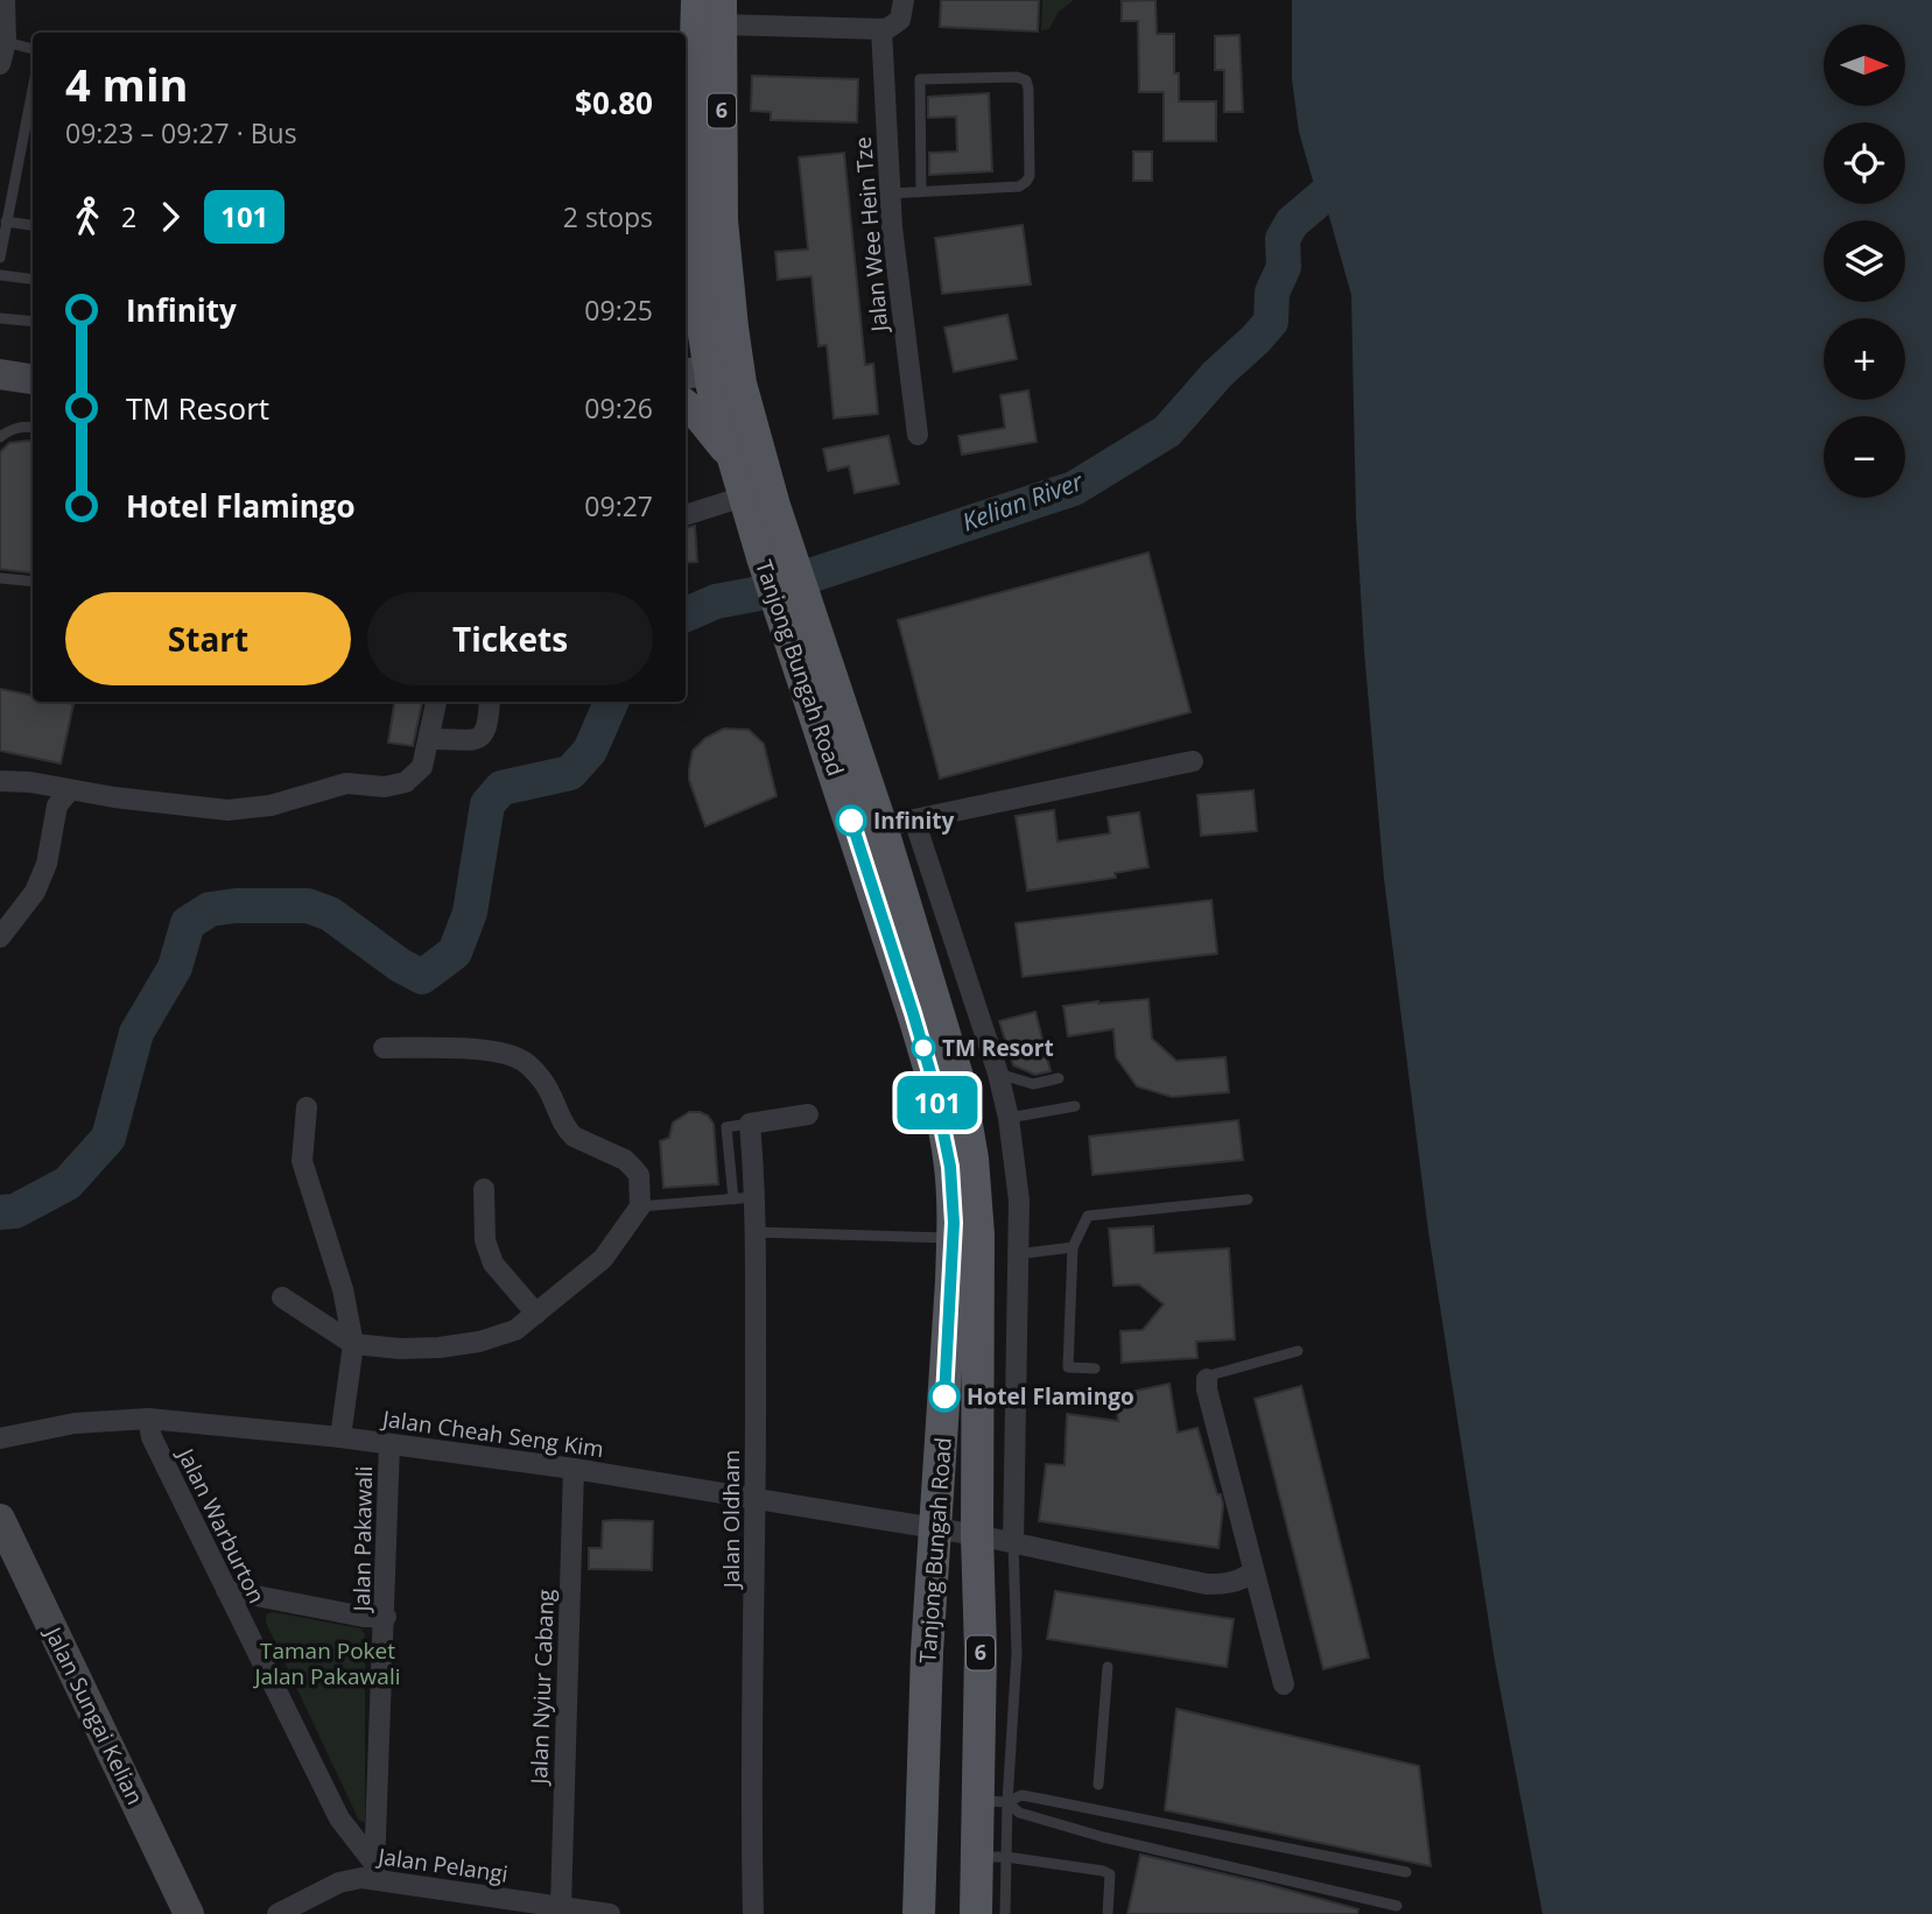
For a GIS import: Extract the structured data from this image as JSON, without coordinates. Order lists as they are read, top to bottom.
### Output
{
  "streets": {
    "main road": ["6", "Tanjong Bungah Road"],
    "street": [
      "Jalan Wee Hein Tze",
      "Jalan Cheah Seng Kim",
      "Jalan Oldham",
      "Jalan Warburton",
      "Jalan Pakawali",
      "Jalan Nyiur Cabang",
      "Jalan Sungai Kelian",
      "Jalan Pelangi"
    ]
  },
  "crossings": [
    ["Tanjong Bungah Road", "Jalan Cheah Seng Kim"],
    ["Jalan Cheah Seng Kim", "Jalan Oldham"],
    ["Jalan Cheah Seng Kim", "Jalan Warburton"],
    ["Jalan Cheah Seng Kim", "Jalan Pakawali"],
    ["Jalan Cheah Seng Kim", "Jalan Nyiur Cabang"],
    ["Jalan Warburton", "Jalan Pakawali"],
    ["Jalan Warburton", "Jalan Pelangi"],
    ["Jalan Pakawali", "Jalan Pelangi"],
    ["Jalan Nyiur Cabang", "Jalan Pelangi"]
  ],
  "water": ["Kelian River"],
  "parks": ["Taman Poket Jalan Pakawali"],
  "places": ["Infinity", "TM Resort", "Hotel Flamingo"],
  "lines": ["bus line 101"],
  "north": "right",
  "page": {
    "on_map": "101",
    "map_buttons": ["+", "−"],
    "heading": ["4 min", "09:23 – 09:27 · Bus", "$0.80"],
    "legs": ["2", "101", "2 stops"],
    "list": [
      {
        "name": "Infinity",
        "value": "09:25"
      },
      {
        "name": "TM Resort",
        "value": "09:26"
      },
      {
        "name": "Hotel Flamingo",
        "value": "09:27"
      }
    ],
    "buttons": ["Start", "Tickets"]
  }
}
